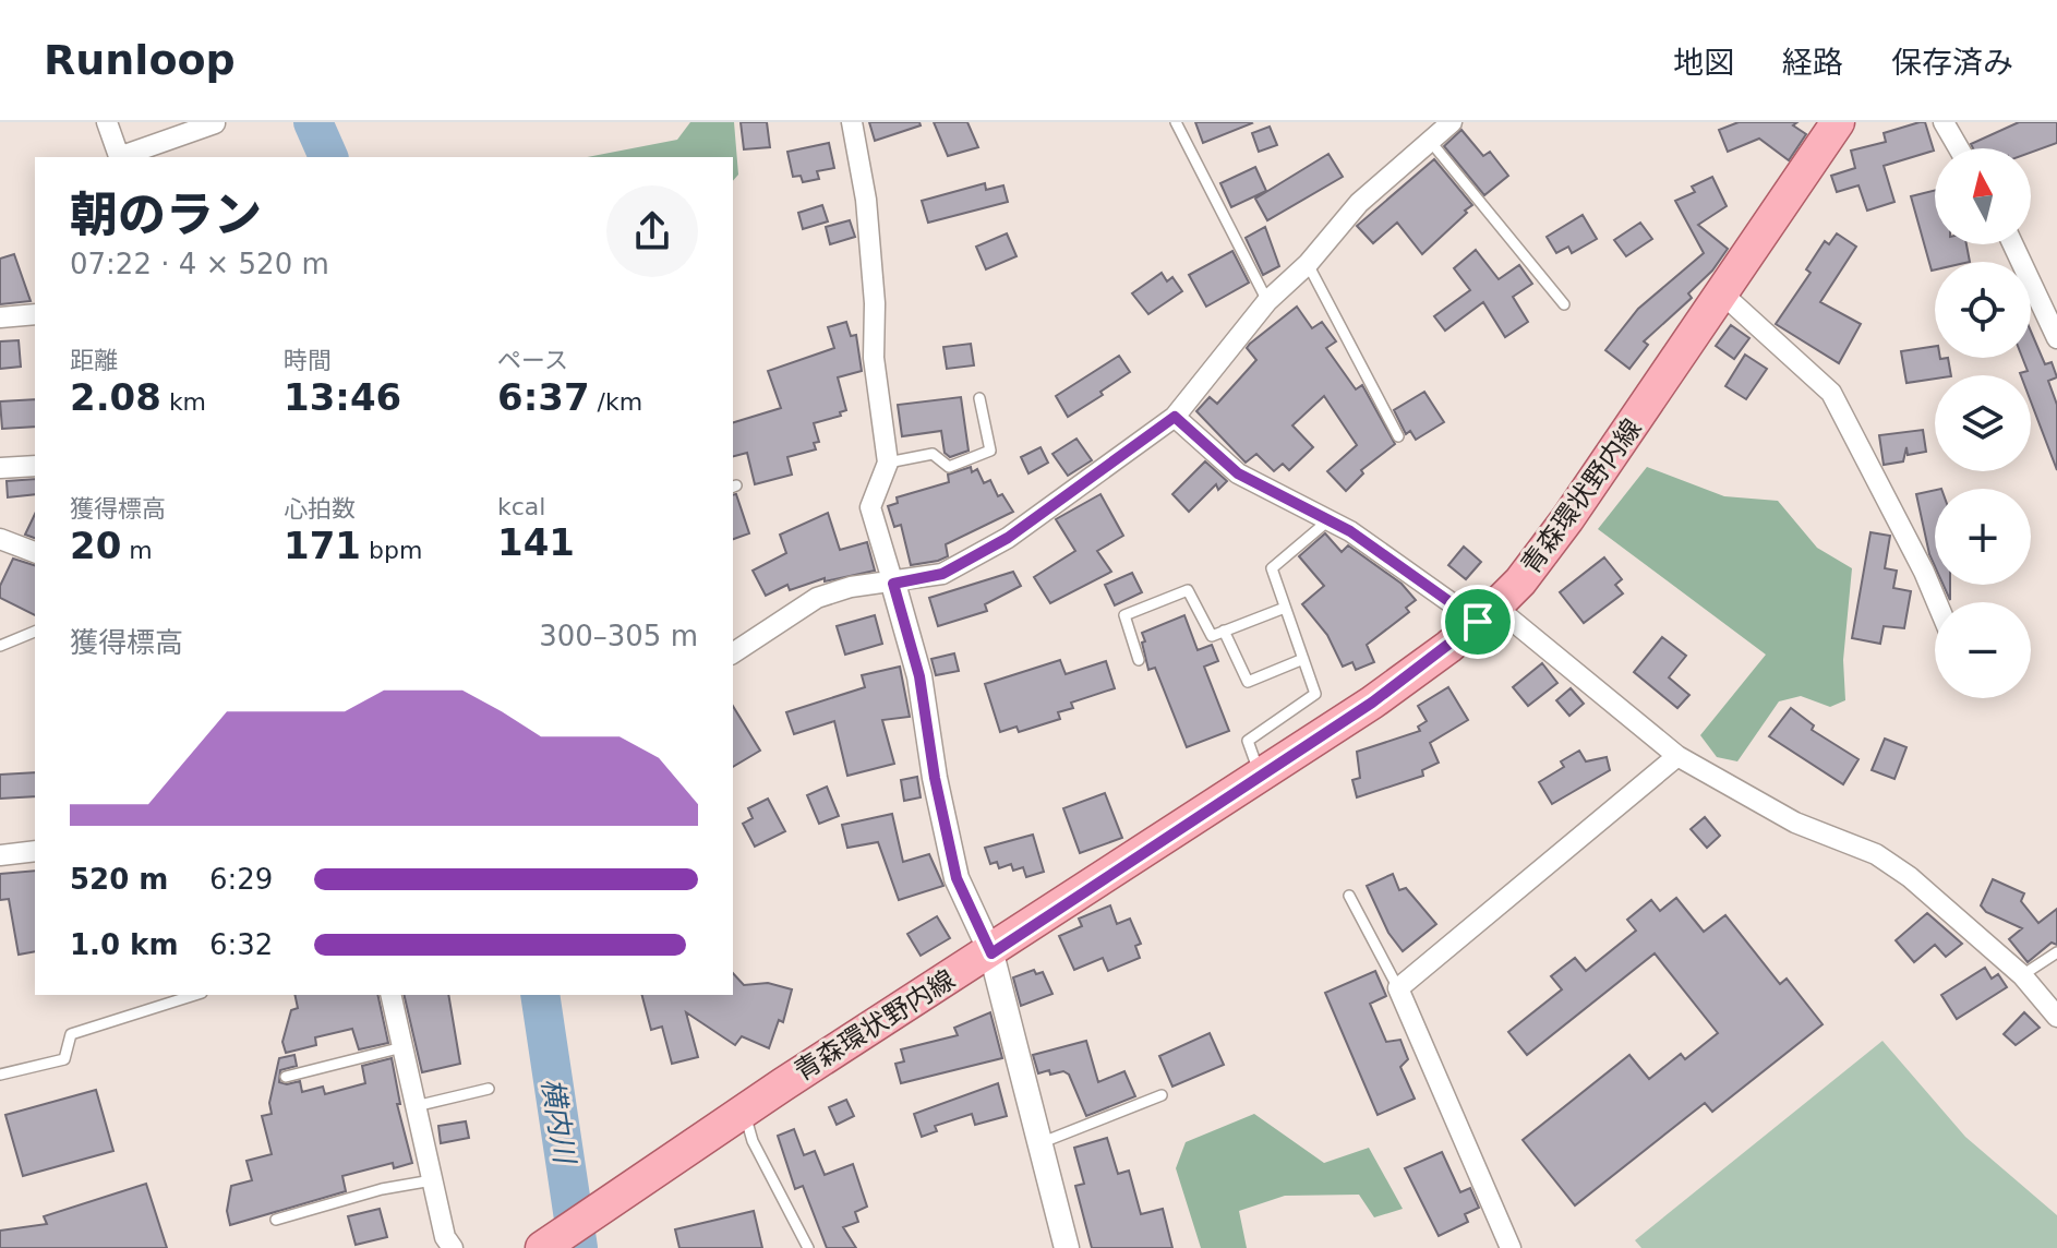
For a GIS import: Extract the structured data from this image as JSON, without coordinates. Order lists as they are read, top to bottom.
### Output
{
  "streets": {
    "main road": ["青森環状野内線"]
  },
  "water": ["横内川"],
  "north": "top",
  "page": {
    "header": "Runloop",
    "nav": ["地図", "経路", "保存済み"],
    "map_buttons": ["+", "−"],
    "heading": ["朝のラン", "07:22 · 4 × 520 m"],
    "stats": [
      ["距離", "2.08 km"],
      ["時間", "13:46"],
      ["ペース", "6:37 /km"],
      ["獲得標高", "20 m"],
      ["心拍数", "171 bpm"],
      ["kcal", "141"]
    ],
    "chart": ["獲得標高", "300–305 m"],
    "list": [
      {
        "name": "520 m",
        "note": "6:29"
      },
      {
        "name": "1.0 km",
        "note": "6:32"
      }
    ]
  }
}
